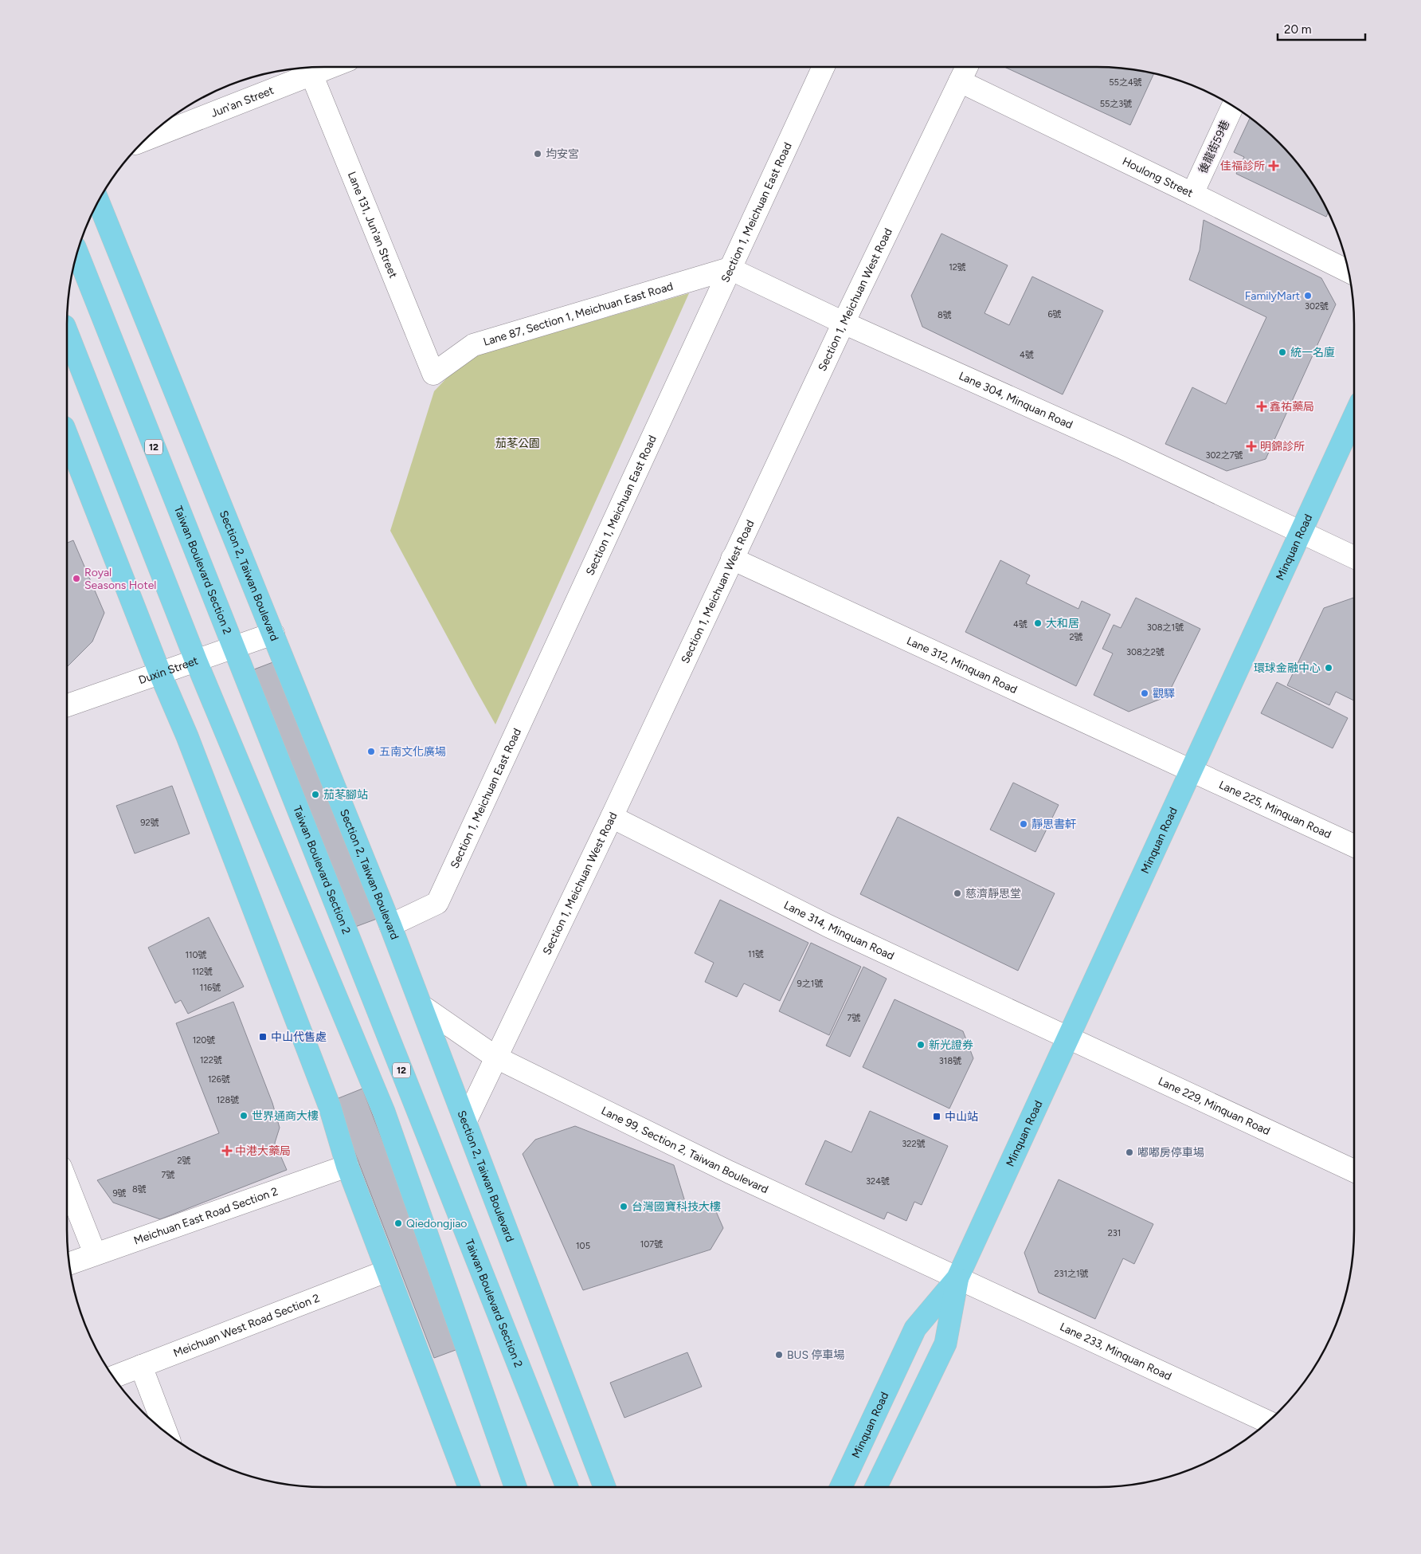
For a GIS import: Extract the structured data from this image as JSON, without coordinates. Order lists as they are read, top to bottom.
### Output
{
  "streets": {
    "main road": [
      "12",
      "Minquan Road",
      "Taiwan Boulevard Section 2",
      "Section 2, Taiwan Boulevard"
    ],
    "street": [
      "Jun'an Street",
      "後龍街59巷",
      "Houlong Street",
      "Section 1, Meichuan East Road",
      "Lane 131, Jun'an Street",
      "Section 1, Meichuan West Road",
      "Lane 87, Section 1, Meichuan East Road",
      "Lane 304, Minquan Road",
      "Lane 312, Minquan Road",
      "Duxin Street",
      "Lane 225, Minquan Road",
      "Lane 314, Minquan Road",
      "Lane 229, Minquan Road",
      "Lane 99, Section 2, Taiwan Boulevard",
      "Meichuan East Road Section 2",
      "Meichuan West Road Section 2",
      "Lane 233, Minquan Road"
    ]
  },
  "crossings": [
    ["Jun'an Street", "Lane 131, Jun'an Street"],
    ["後龍街59巷", "Houlong Street"],
    ["Houlong Street", "Section 1, Meichuan West Road"],
    ["Section 1, Meichuan East Road", "Lane 87, Section 1, Meichuan East Road"],
    ["Section 1, Meichuan East Road", "Lane 304, Minquan Road"],
    ["Section 1, Meichuan East Road", "Section 2, Taiwan Boulevard"],
    ["Lane 131, Jun'an Street", "Lane 87, Section 1, Meichuan East Road"],
    ["Section 1, Meichuan West Road", "Lane 304, Minquan Road"],
    ["Section 1, Meichuan West Road", "Section 2, Taiwan Boulevard"],
    ["Section 1, Meichuan West Road", "Lane 312, Minquan Road"],
    ["Section 1, Meichuan West Road", "Lane 314, Minquan Road"],
    ["Section 1, Meichuan West Road", "Lane 99, Section 2, Taiwan Boulevard"],
    ["Lane 87, Section 1, Meichuan East Road", "Lane 304, Minquan Road"],
    ["Lane 304, Minquan Road", "Minquan Road"],
    ["Minquan Road", "Lane 312, Minquan Road"],
    ["Minquan Road", "Lane 225, Minquan Road"],
    ["Minquan Road", "Lane 314, Minquan Road"],
    ["Minquan Road", "Lane 229, Minquan Road"],
    ["Minquan Road", "Lane 99, Section 2, Taiwan Boulevard"],
    ["Minquan Road", "Lane 233, Minquan Road"],
    ["Taiwan Boulevard Section 2", "Duxin Street"],
    ["Section 2, Taiwan Boulevard", "Duxin Street"],
    ["Section 2, Taiwan Boulevard", "Lane 99, Section 2, Taiwan Boulevard"],
    ["Lane 312, Minquan Road", "Lane 225, Minquan Road"],
    ["Lane 314, Minquan Road", "Lane 229, Minquan Road"],
    ["Lane 99, Section 2, Taiwan Boulevard", "Lane 233, Minquan Road"]
  ],
  "parks": ["茄苳公園"],
  "places": {
    "other": [
      "均安宮",
      "FamilyMart",
      "統一名廈",
      "Royal Seasons Hotel",
      "大和居",
      "環球金融中心",
      "觀驛",
      "五南文化廣場",
      "茄苳腳站",
      "靜思書軒",
      "慈濟靜思堂",
      "新光證券",
      "世界通商大樓",
      "嘟嘟房停車場",
      "台灣國寶科技大樓",
      "Qiedongjiao",
      "BUS 停車場"
    ],
    "health": [
      "佳福診所",
      "鑫祐藥局",
      "明錦診所",
      "中港大藥局"
    ],
    "transit": ["中山代售處", "中山站"]
  },
  "house_numbers": [
    "55之4號",
    "55之3號",
    "12號",
    "302號",
    "6號",
    "8號",
    "4號",
    "302之7號",
    "4號",
    "308之1號",
    "2號",
    "308之2號",
    "92號",
    "11號",
    "110號",
    "112號",
    "9之1號",
    "116號",
    "7號",
    "120號",
    "122號",
    "318號",
    "126號",
    "128號",
    "322號",
    "2號",
    "7號",
    "324號",
    "8號",
    "9號",
    "231",
    "107號",
    "105",
    "231之1號"
  ],
  "scale_bar": "20 m"
}
